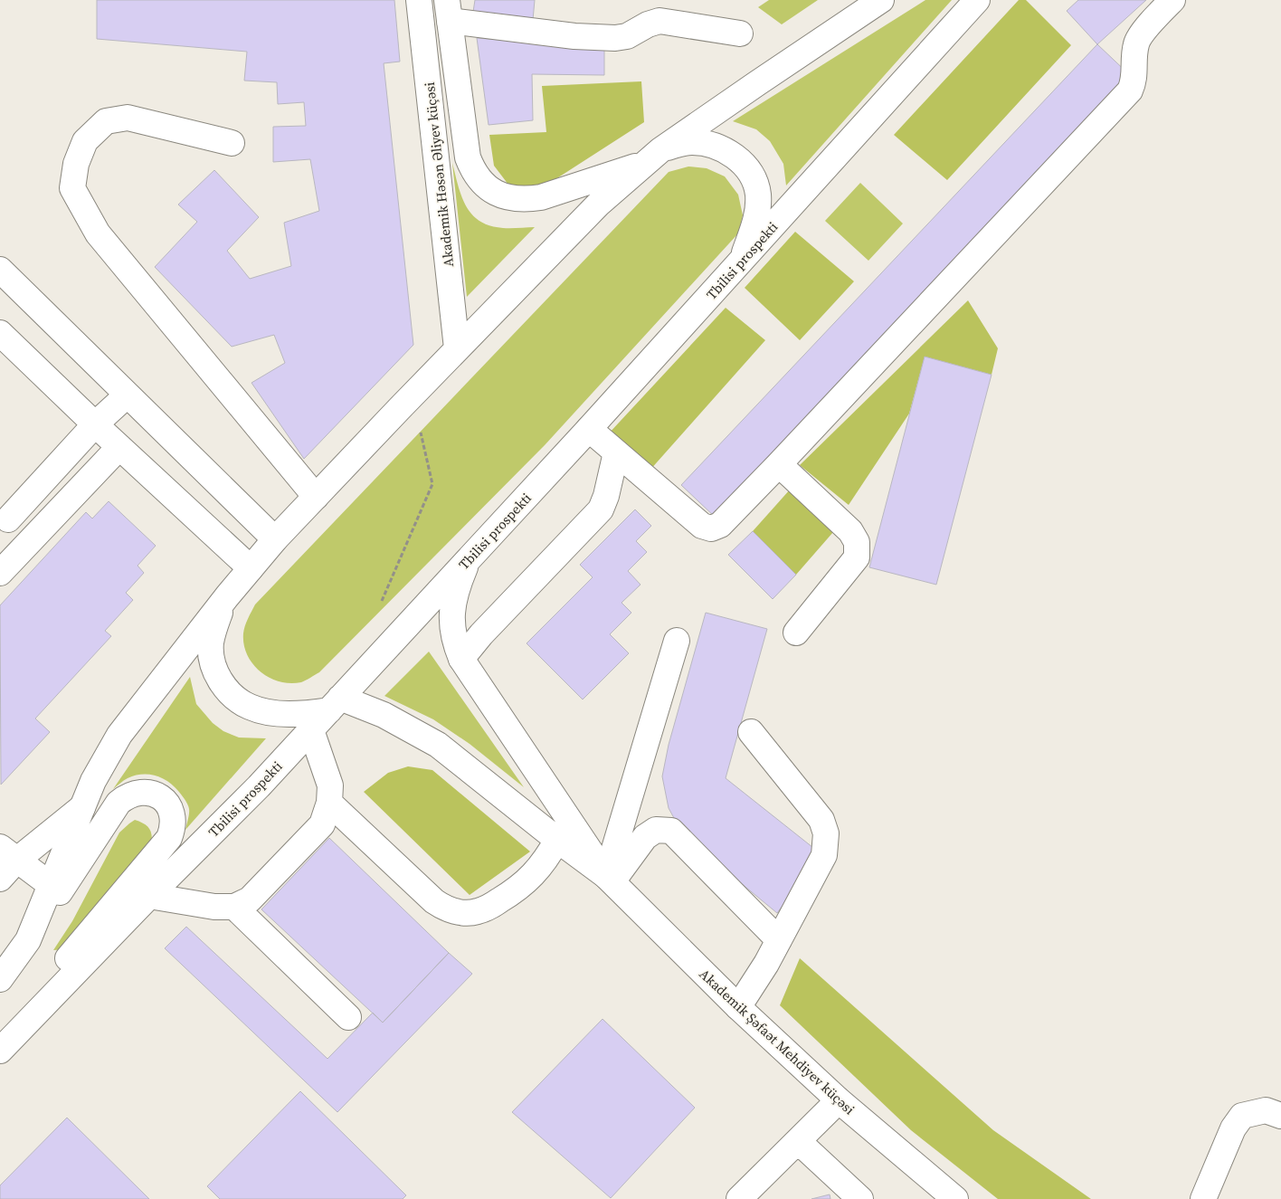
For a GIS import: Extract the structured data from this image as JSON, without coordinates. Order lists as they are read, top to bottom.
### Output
{
  "streets": {
    "main road": ["Akademik Həsən Əliyev küçəsi", "Tbilisi prospekti", "Akademik Şəfaət Mehdiyev küçəsi"]
  },
  "crossings": [
    ["Akademik Həsən Əliyev küçəsi", "Tbilisi prospekti"],
    ["Tbilisi prospekti", "Akademik Şəfaət Mehdiyev küçəsi"]
  ]
}
